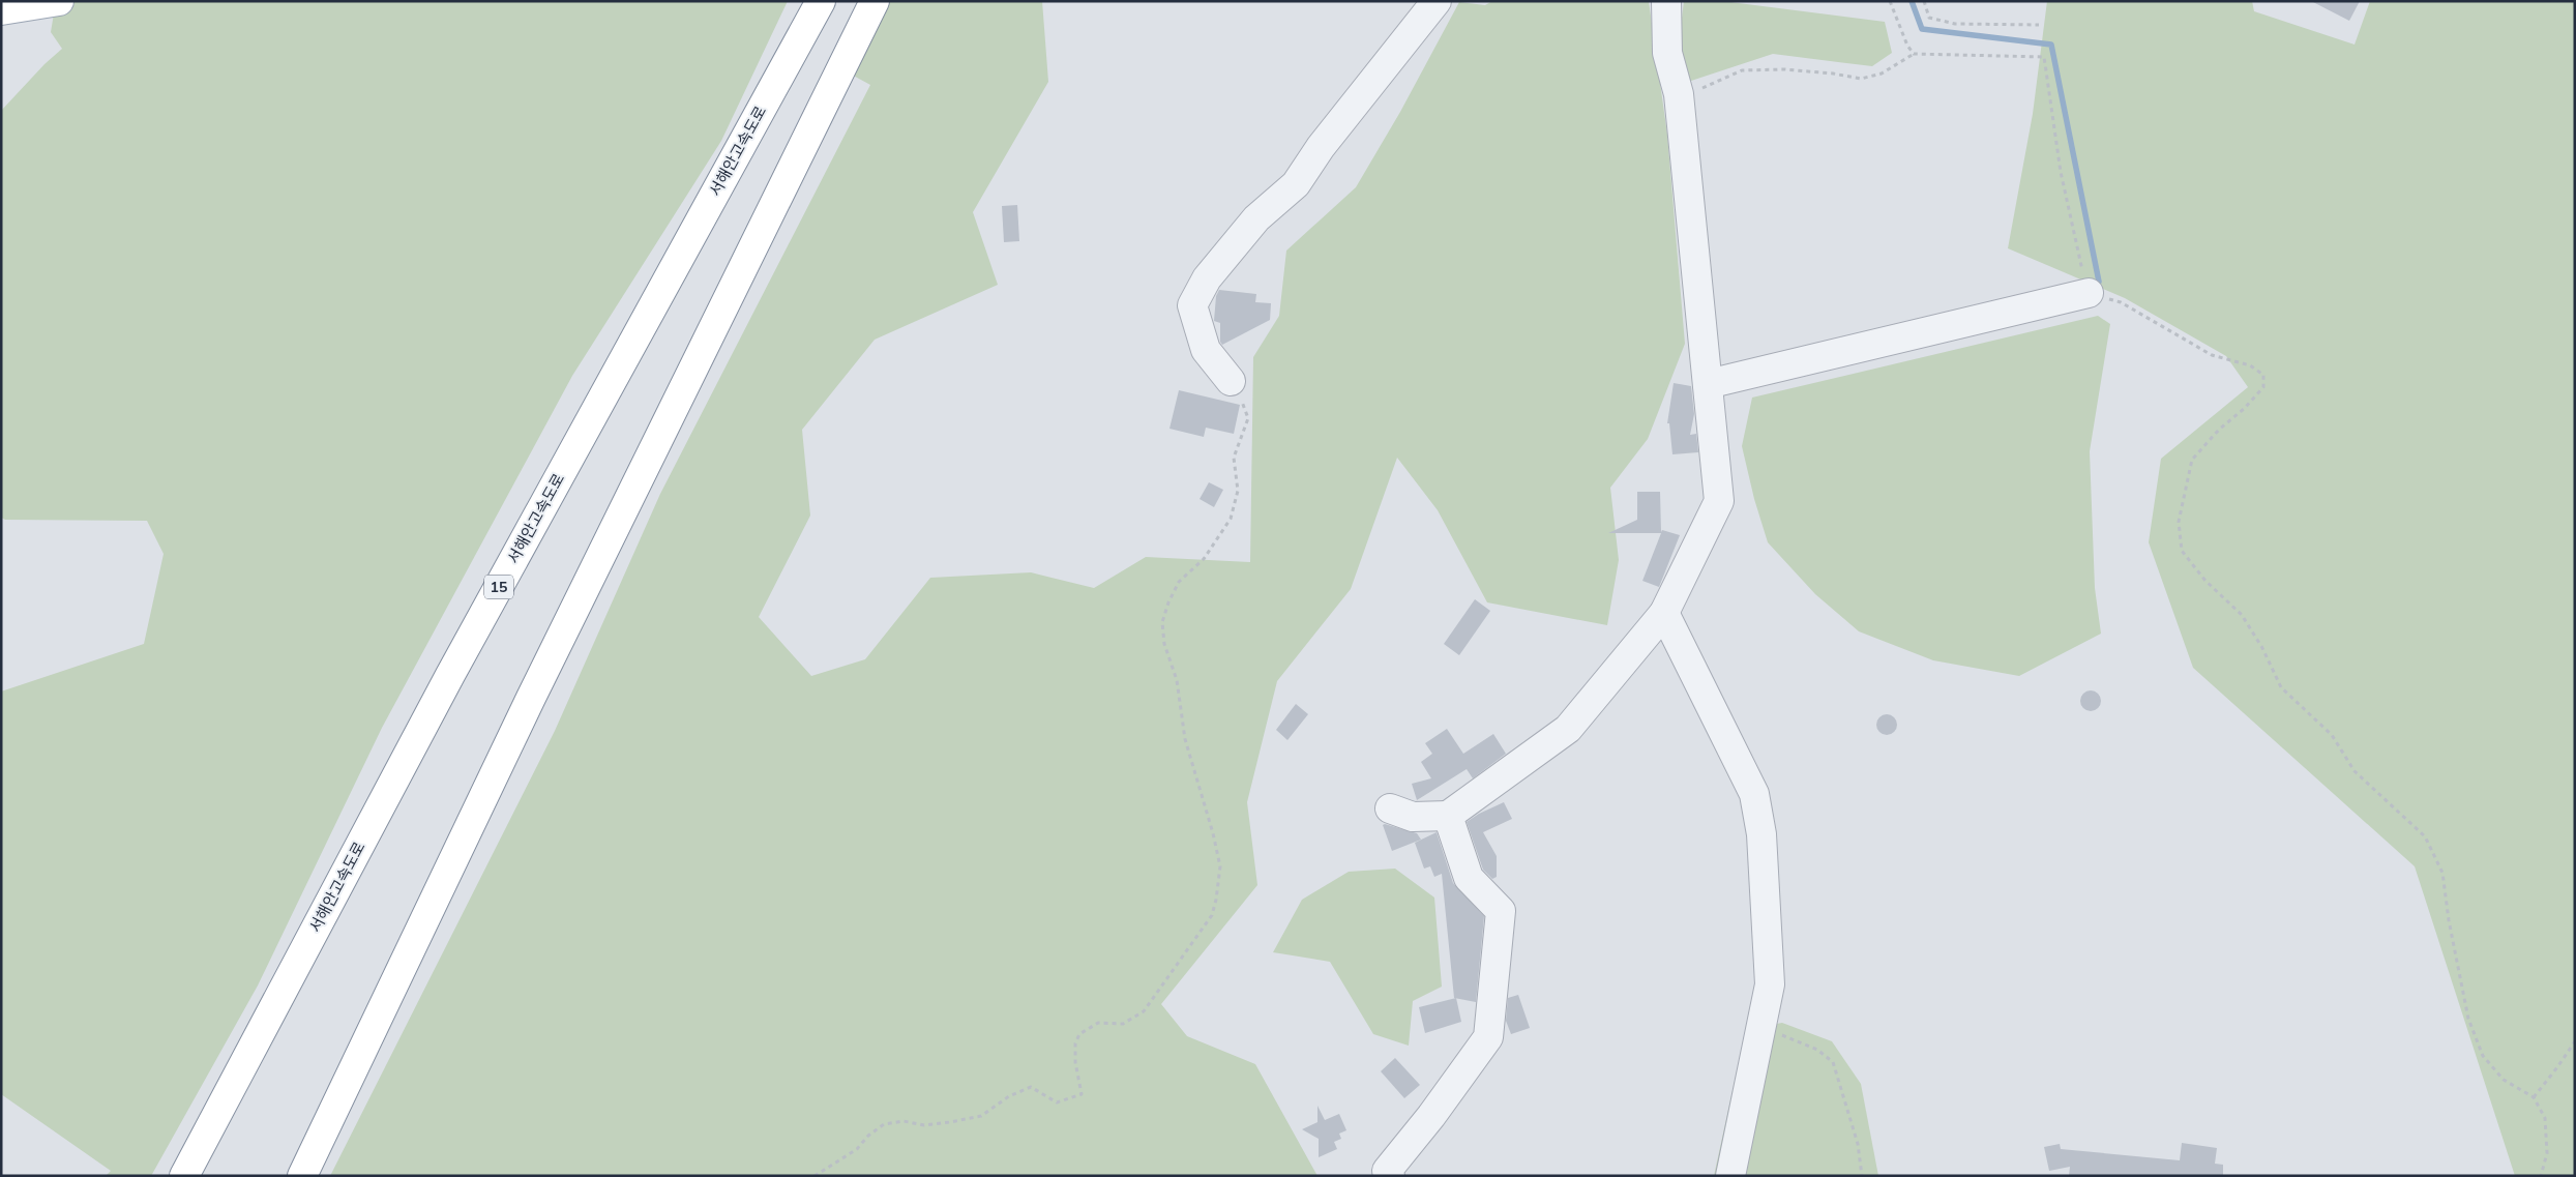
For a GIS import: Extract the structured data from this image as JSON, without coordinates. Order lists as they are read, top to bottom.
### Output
{
  "streets": {
    "main road": ["서해안고속도로", "15"]
  }
}
